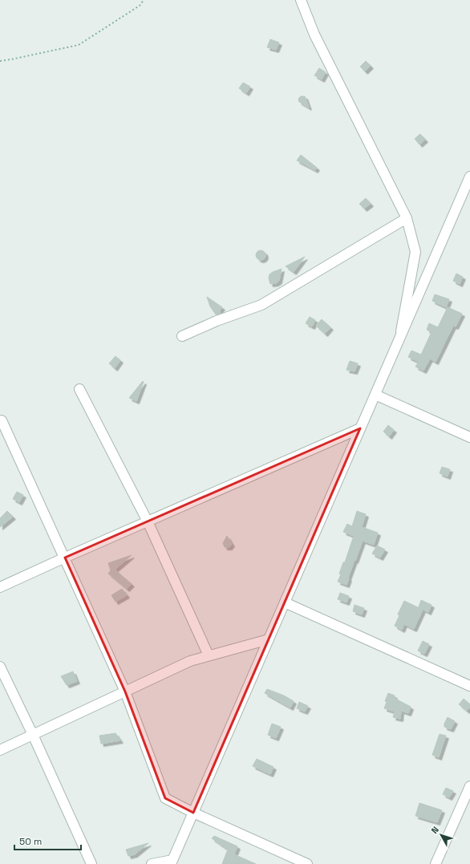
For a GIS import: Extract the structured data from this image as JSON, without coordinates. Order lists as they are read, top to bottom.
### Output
{
  "scale_bar": "50 m",
  "north": "top left"
}
